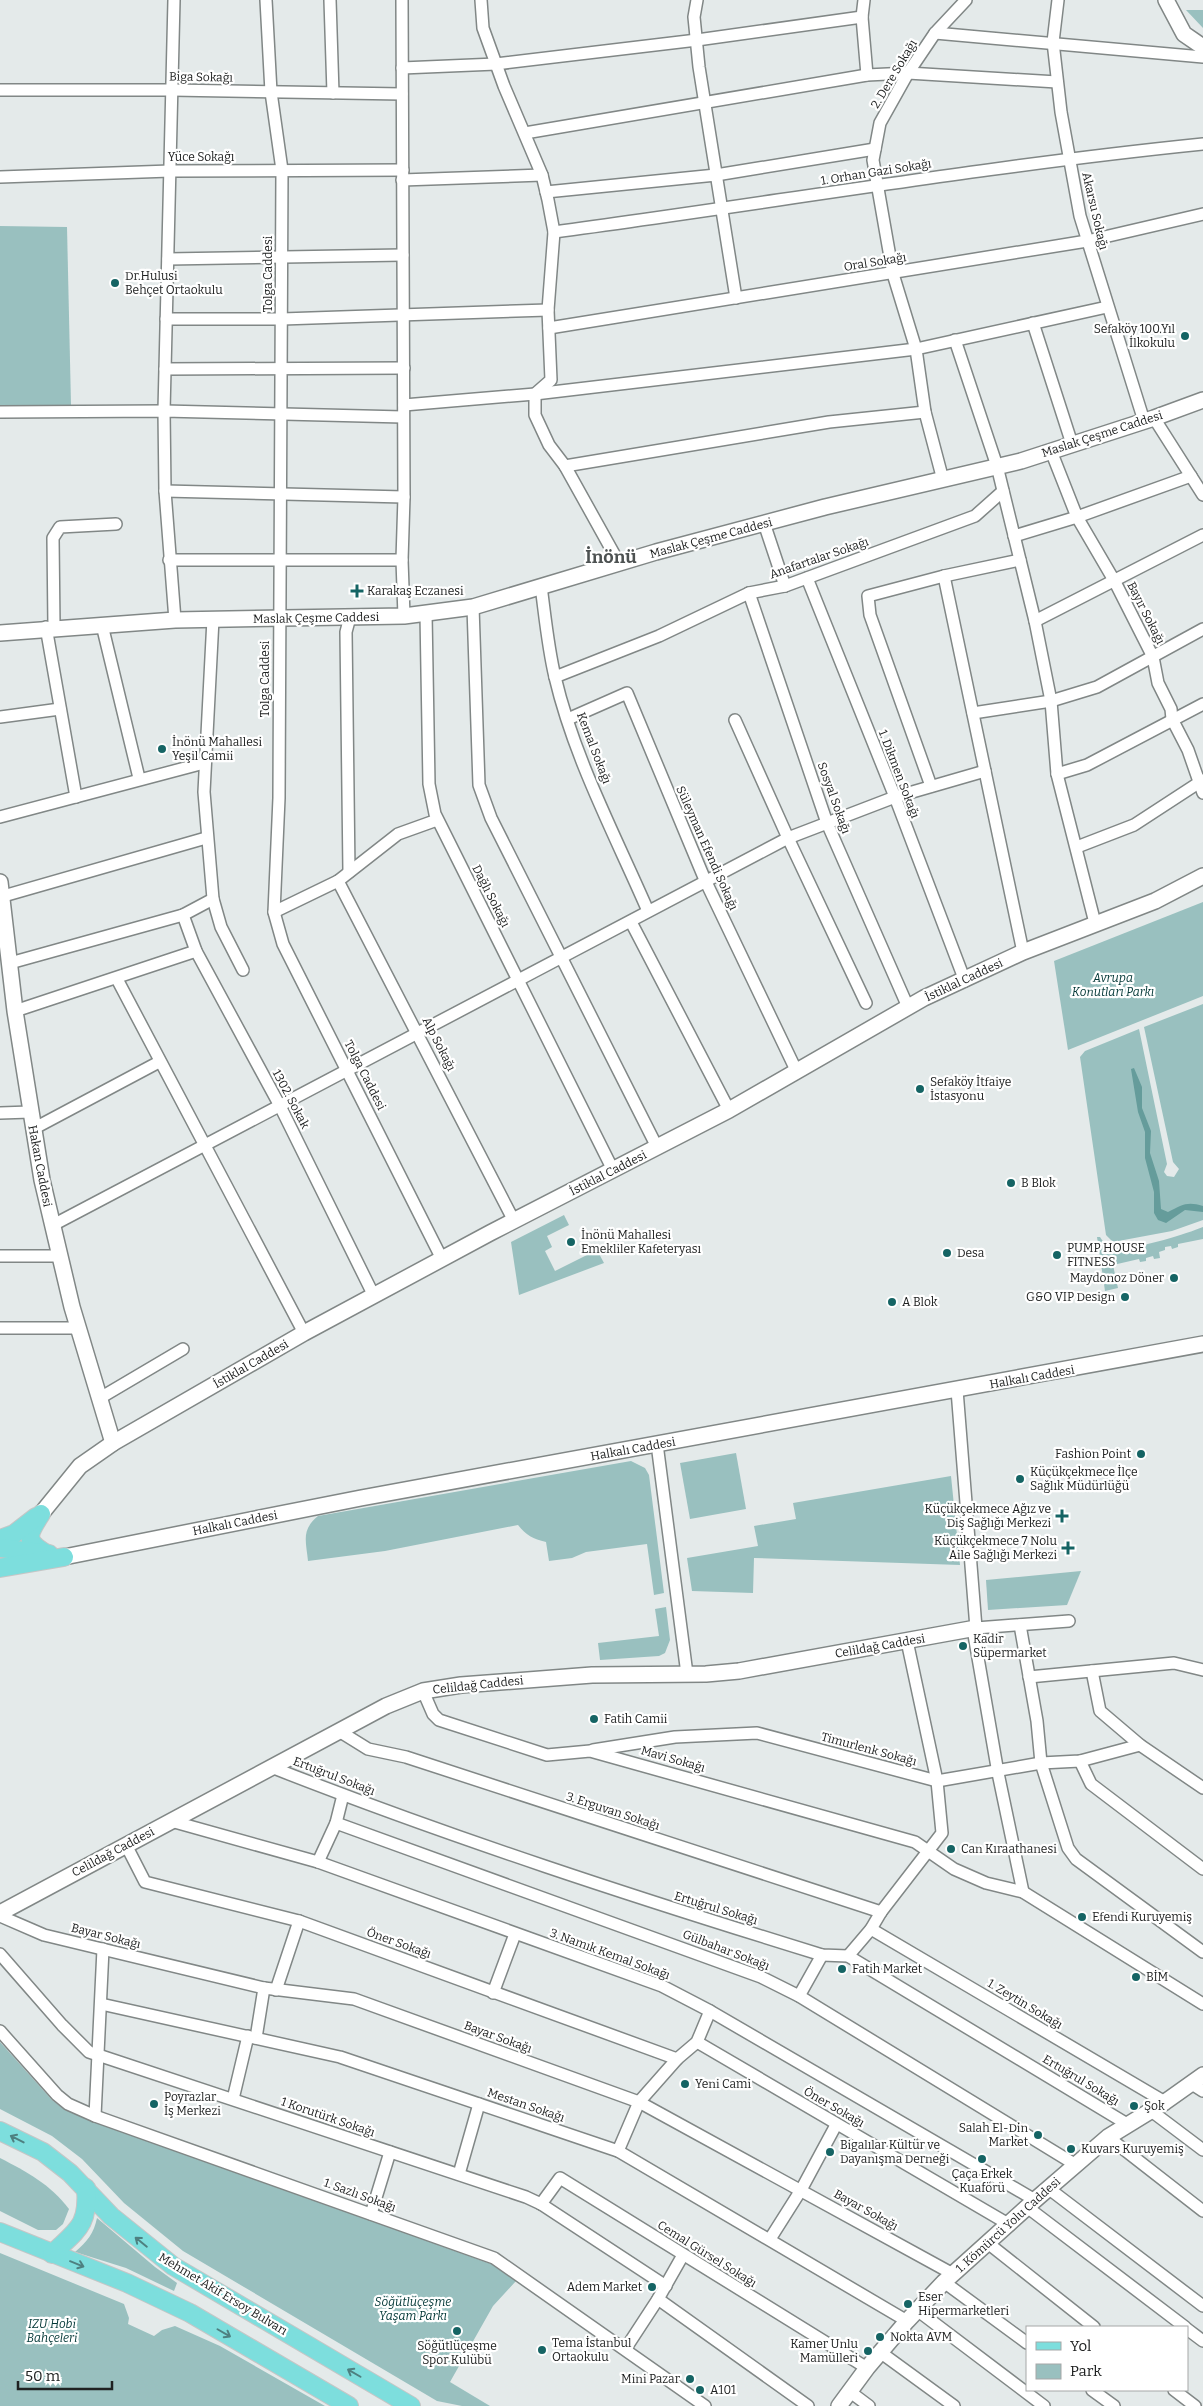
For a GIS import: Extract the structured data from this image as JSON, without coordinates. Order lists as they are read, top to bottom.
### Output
{
  "streets": {
    "main road": ["Halkalı Caddesi", "Mehmet Akif Ersoy Bulvarı"],
    "street": [
      "2. Dere Sokağı",
      "Biga Sokağı",
      "Yüce Sokağı",
      "1. Orhan Gazi Sokağı",
      "Akarsu Sokağı",
      "Oral Sokağı",
      "Tolga Caddesi",
      "Maslak Çeşme Caddesi",
      "Anafartalar Sokağı",
      "Bayır Sokağı",
      "Kemal Sokağı",
      "1. Dikmen Sokağı",
      "Sosyal Sokağı",
      "Süleyman Efendi Sokağı",
      "Dağlı Sokağı",
      "İstiklal Caddesi",
      "Alp Sokağı",
      "1302. Sokak",
      "Hakan Caddesi",
      "Celildağ Caddesi",
      "Timurlenk Sokağı",
      "Mavi Sokağı",
      "Ertuğrul Sokağı",
      "3. Erguvan Sokağı",
      "Bayar Sokağı",
      "Öner Sokağı",
      "Gülbahar Sokağı",
      "3. Namık Kemal Sokağı",
      "1. Zeytin Sokağı",
      "Mestan Sokağı",
      "1 Korutürk Sokağı",
      "1. Sazlı Sokağı",
      "1. Kömürcü Yolu Caddesi",
      "Cemal Gürsel Sokağı"
    ]
  },
  "crossings": [
    ["2. Dere Sokağı", "1. Orhan Gazi Sokağı"],
    ["2. Dere Sokağı", "Oral Sokağı"],
    ["2. Dere Sokağı", "Maslak Çeşme Caddesi"],
    ["Biga Sokağı", "Tolga Caddesi"],
    ["Yüce Sokağı", "Tolga Caddesi"],
    ["1. Orhan Gazi Sokağı", "Akarsu Sokağı"],
    ["Akarsu Sokağı", "Oral Sokağı"],
    ["Akarsu Sokağı", "Maslak Çeşme Caddesi"],
    ["Tolga Caddesi", "Maslak Çeşme Caddesi"],
    ["Tolga Caddesi", "İstiklal Caddesi"],
    ["Maslak Çeşme Caddesi", "Bayır Sokağı"],
    ["Maslak Çeşme Caddesi", "Kemal Sokağı"],
    ["Maslak Çeşme Caddesi", "Dağlı Sokağı"],
    ["Anafartalar Sokağı", "Kemal Sokağı"],
    ["Anafartalar Sokağı", "1. Dikmen Sokağı"],
    ["Anafartalar Sokağı", "Sosyal Sokağı"],
    ["Kemal Sokağı", "Süleyman Efendi Sokağı"],
    ["1. Dikmen Sokağı", "İstiklal Caddesi"],
    ["Sosyal Sokağı", "İstiklal Caddesi"],
    ["Süleyman Efendi Sokağı", "İstiklal Caddesi"],
    ["Dağlı Sokağı", "İstiklal Caddesi"],
    ["İstiklal Caddesi", "Alp Sokağı"],
    ["İstiklal Caddesi", "1302. Sokak"],
    ["İstiklal Caddesi", "Hakan Caddesi"],
    ["Celildağ Caddesi", "Mavi Sokağı"],
    ["Celildağ Caddesi", "Ertuğrul Sokağı"],
    ["Celildağ Caddesi", "3. Erguvan Sokağı"],
    ["Celildağ Caddesi", "Bayar Sokağı"],
    ["Celildağ Caddesi", "Öner Sokağı"],
    ["Celildağ Caddesi", "3. Namık Kemal Sokağı"],
    ["Timurlenk Sokağı", "Mavi Sokağı"],
    ["Ertuğrul Sokağı", "1. Kömürcü Yolu Caddesi"],
    ["Bayar Sokağı", "1. Kömürcü Yolu Caddesi"],
    ["Öner Sokağı", "1. Kömürcü Yolu Caddesi"],
    ["Gülbahar Sokağı", "1. Kömürcü Yolu Caddesi"],
    ["3. Namık Kemal Sokağı", "1. Kömürcü Yolu Caddesi"],
    ["1. Zeytin Sokağı", "1. Kömürcü Yolu Caddesi"],
    ["Mestan Sokağı", "1. Kömürcü Yolu Caddesi"],
    ["1 Korutürk Sokağı", "Cemal Gürsel Sokağı"],
    ["1. Kömürcü Yolu Caddesi", "Cemal Gürsel Sokağı"]
  ],
  "districts": ["İnönü"],
  "parks": ["Avrupa Konutları Parkı", "Söğütlüçeşme Yaşam Parkı", "IZU Hobi Bahçeleri"],
  "places": {
    "other": [
      "Dr.Hulusi Behçet Ortaokulu",
      "Sefaköy 100.Yıl İlkokulu",
      "İnönü Mahallesi Yeşil Camii",
      "Sefaköy İtfaiye İstasyonu",
      "B Blok",
      "İnönü Mahallesi Emekliler Kafeteryası",
      "Desa",
      "PUMP HOUSE FITNESS",
      "Maydonoz Döner",
      "G&O VIP Design",
      "A Blok",
      "Fashion Point",
      "Küçükçekmece İlçe Sağlık Müdürlüğü",
      "Kadir Süpermarket",
      "Fatih Camii",
      "Can Kıraathanesi",
      "Efendi Kuruyemiş",
      "Fatih Market",
      "BİM",
      "Yeni Cami",
      "Poyrazlar İş Merkezi",
      "Şok",
      "Salah El-Din Market",
      "Kuvars Kuruyemiş",
      "Bigalılar Kültür ve Dayanışma Derneği",
      "Çaça Erkek Kuaförü",
      "Adem Market",
      "Eser Hipermarketleri",
      "Söğütlüçeşme Spor Kulübü",
      "Nokta AVM",
      "Tema İstanbul Ortaokulu",
      "Kamer Unlu Mamülleri",
      "Mini Pazar",
      "A101"
    ],
    "health": ["Karakaş Eczanesi", "Küçükçekmece Ağız ve Diş Sağlığı Merkezi", "Küçükçekmece 7 Nolu Aile Sağlığı Merkezi"]
  },
  "legend": ["Yol", "Park"],
  "scale_bar": "50 m"
}
